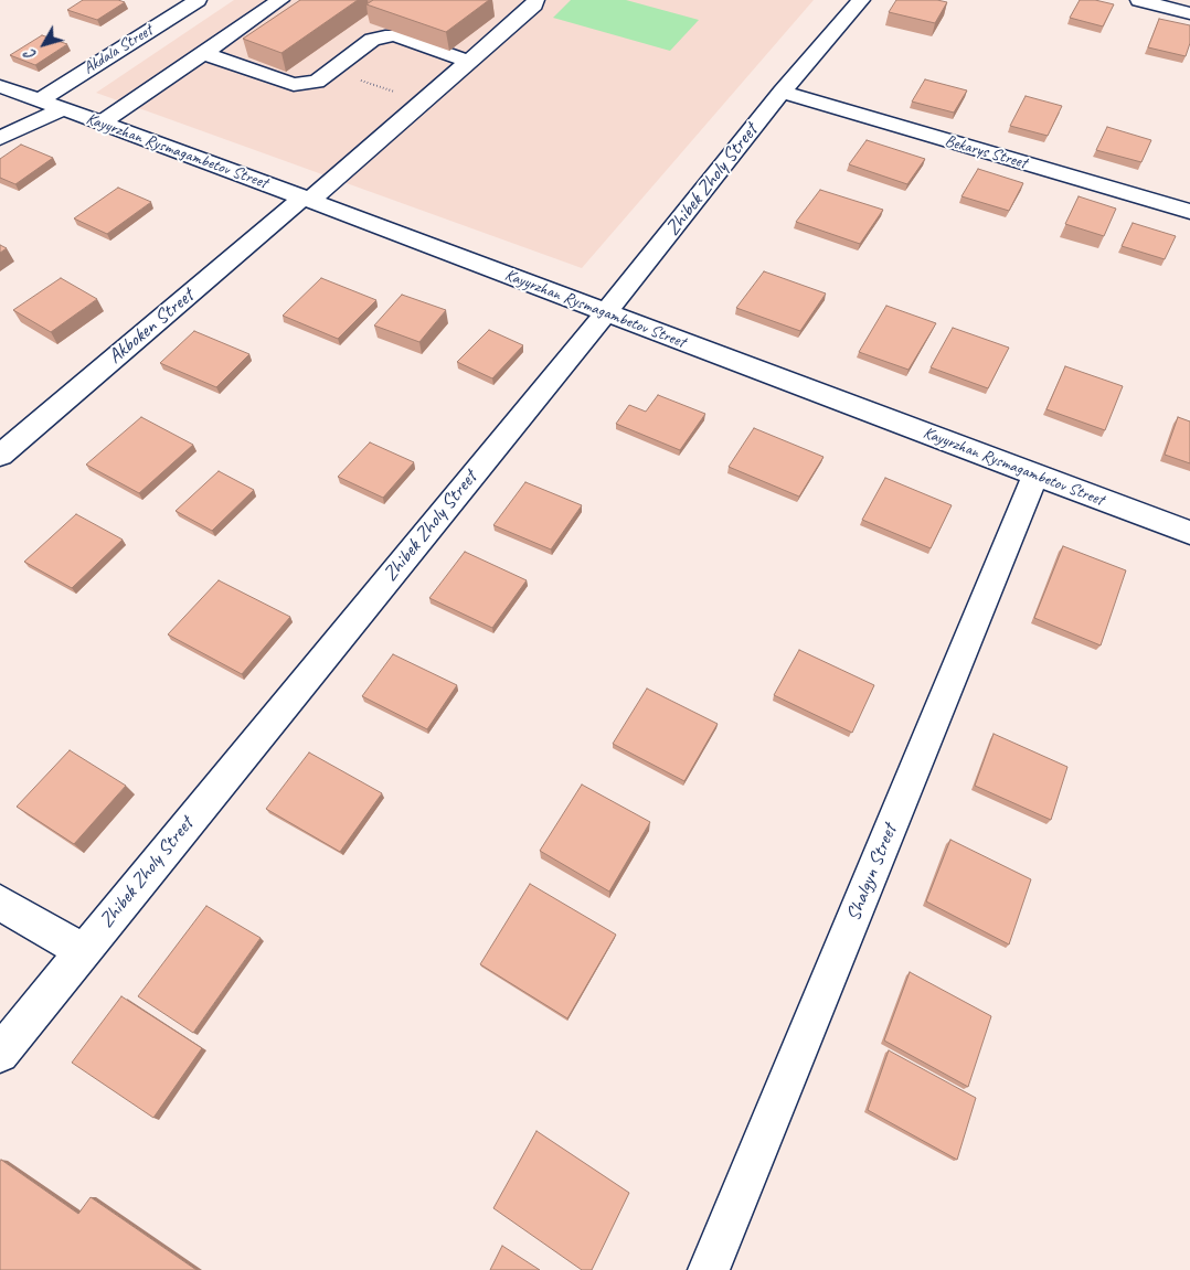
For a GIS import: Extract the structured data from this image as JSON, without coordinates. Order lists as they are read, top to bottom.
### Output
{
  "streets": {
    "street": [
      "Akdala Street",
      "Kayyrzhan Rysmagambetov Street",
      "Bekarys Street",
      "Zhibek Zholy Street",
      "Akboken Street",
      "Shalgyn Street"
    ]
  },
  "crossings": [
    ["Akdala Street", "Kayyrzhan Rysmagambetov Street"],
    ["Kayyrzhan Rysmagambetov Street", "Zhibek Zholy Street"],
    ["Kayyrzhan Rysmagambetov Street", "Akboken Street"],
    ["Kayyrzhan Rysmagambetov Street", "Shalgyn Street"],
    ["Bekarys Street", "Zhibek Zholy Street"]
  ],
  "north": "bottom left"
}
